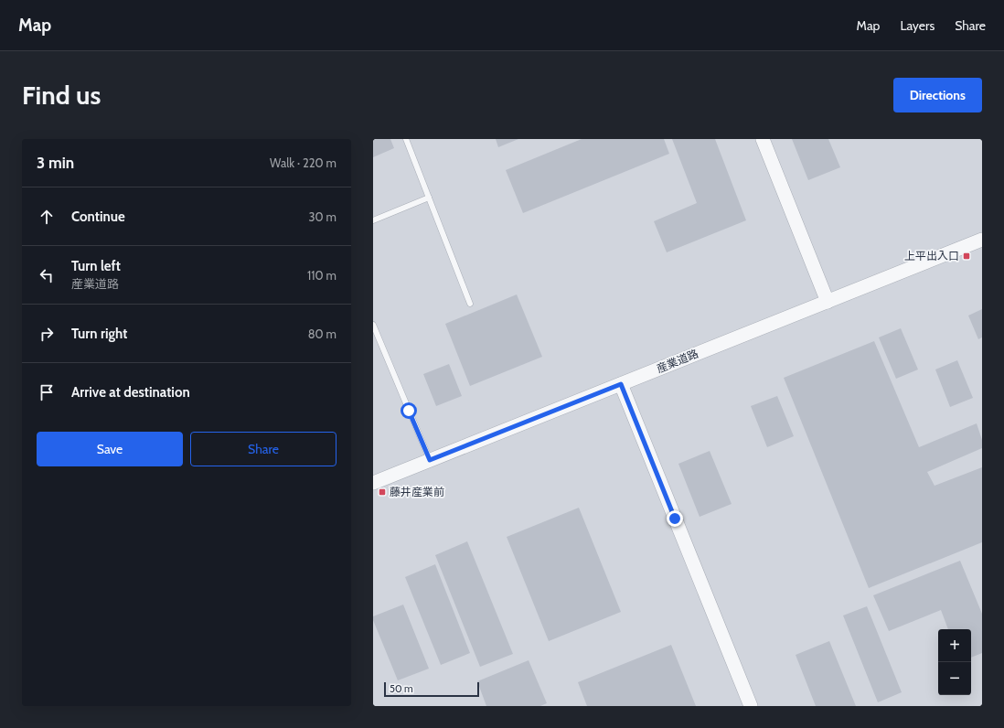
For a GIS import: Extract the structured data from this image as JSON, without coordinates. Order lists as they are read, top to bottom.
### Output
{
  "streets": {
    "street": ["産業道路"]
  },
  "places": {
    "transit": ["上平出入口", "藤井産業前"]
  },
  "scale_bar": "50 m",
  "page": {
    "header": "Map",
    "nav": ["Map", "Layers", "Share"],
    "buttons": [
      "Directions",
      ["Save", "Share"]
    ],
    "title": "Find us",
    "heading": ["3 min", "Walk · 220 m"],
    "list": [
      ["Continue", "30 m"],
      ["Turn left", "産業道路", "110 m"],
      ["Turn right", "80 m"],
      "Arrive at destination"
    ],
    "map_buttons": ["+", "−"],
    "scale": "50 m"
  }
}
